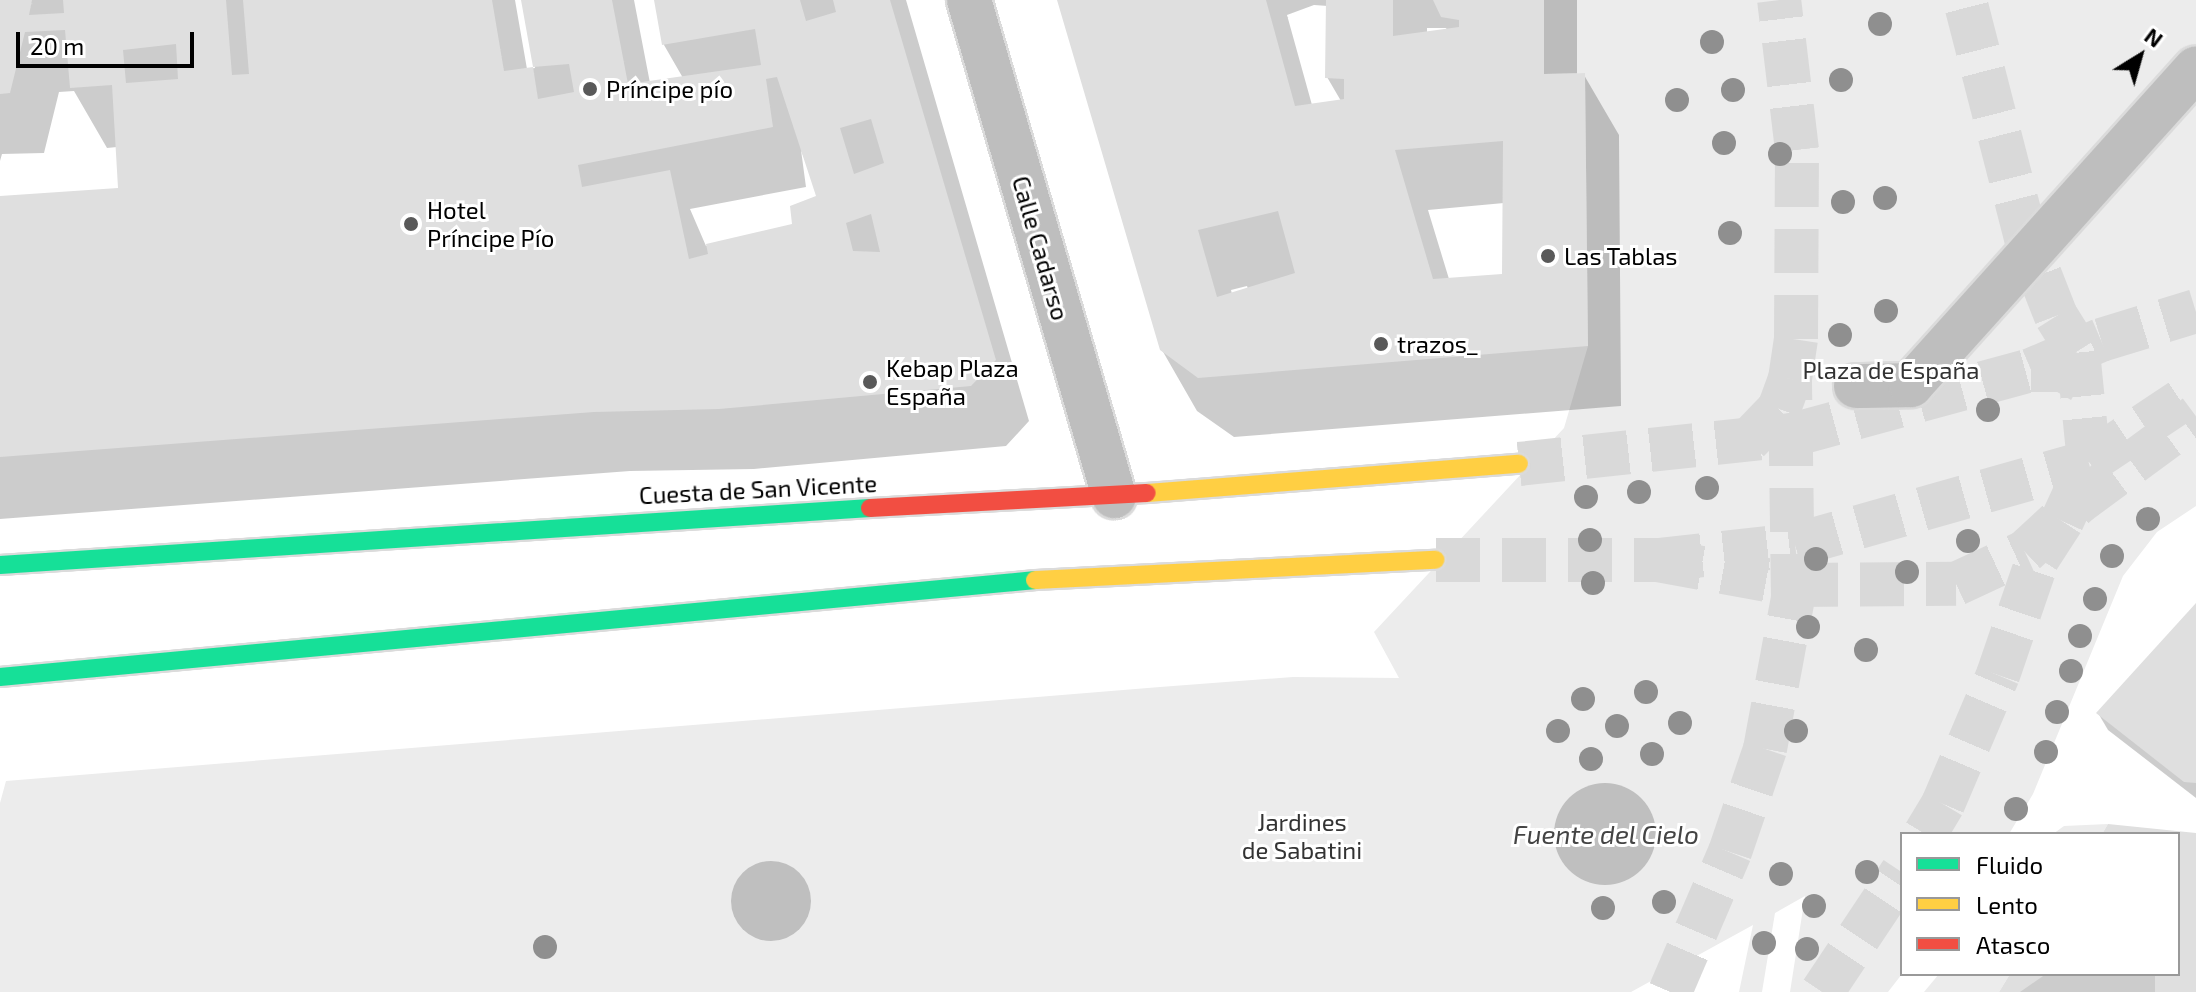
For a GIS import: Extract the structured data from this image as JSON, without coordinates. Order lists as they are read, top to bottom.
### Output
{
  "streets": {
    "main road": ["Cuesta de San Vicente"],
    "street": ["Calle Cadarso"]
  },
  "crossings": [
    ["Calle Cadarso", "Cuesta de San Vicente"]
  ],
  "water": ["Fuente del Cielo"],
  "parks": ["Plaza de España", "Jardines de Sabatini"],
  "places": [
    "Príncipe pío",
    "Hotel Príncipe Pío",
    "Las Tablas",
    "trazos_",
    "Kebap Plaza España"
  ],
  "legend": ["Fluido", "Lento", "Atasco"],
  "scale_bar": "20 m",
  "north": "top right"
}
